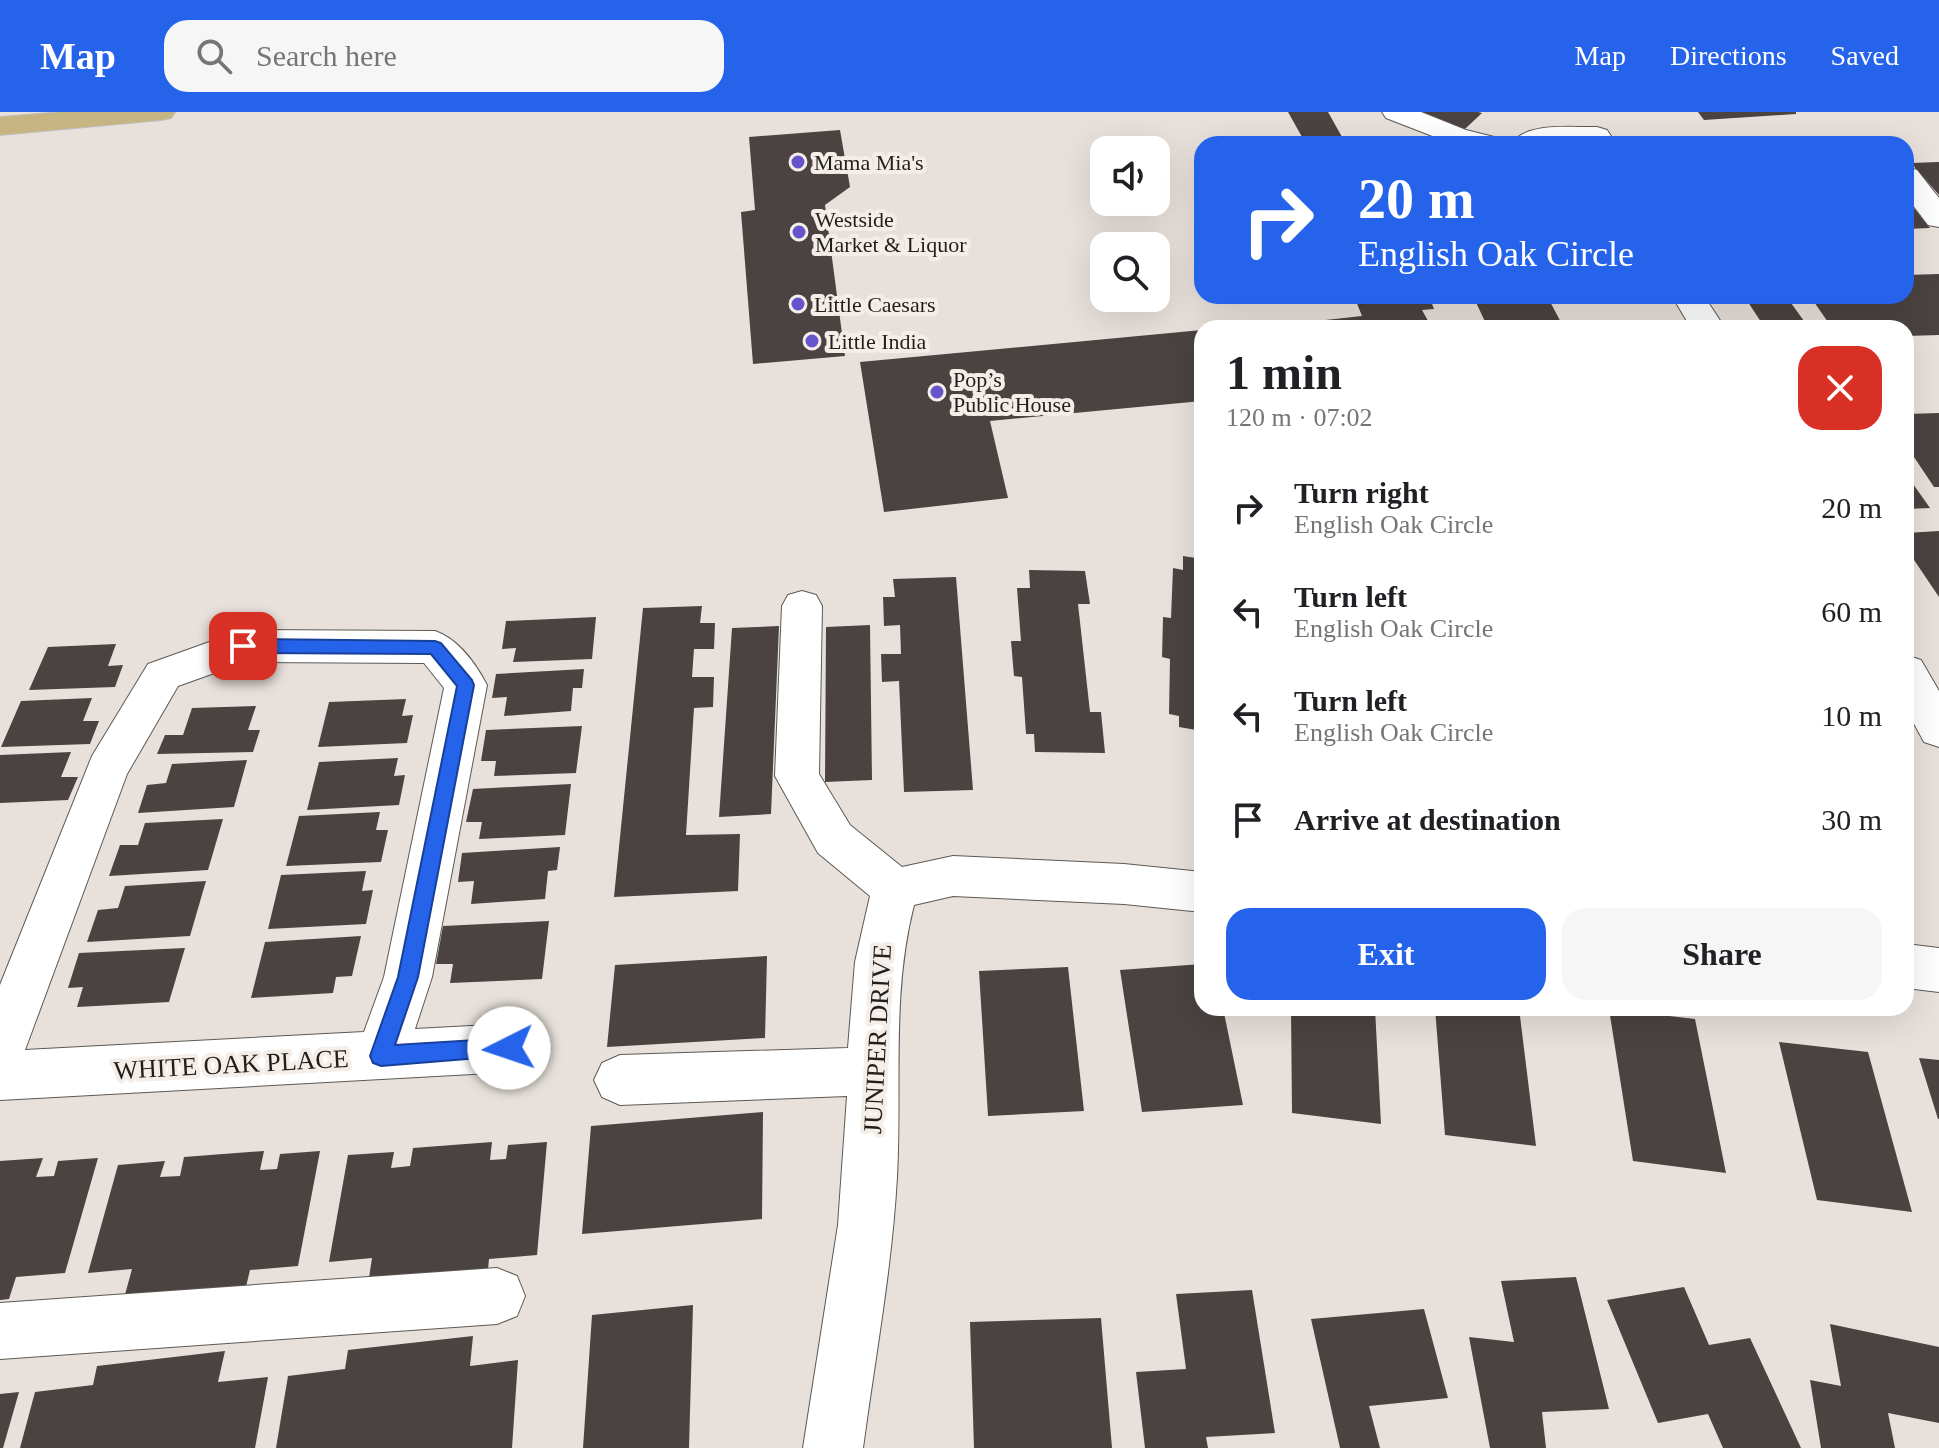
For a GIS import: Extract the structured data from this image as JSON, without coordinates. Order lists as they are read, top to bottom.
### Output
{
  "streets": {
    "street": ["JUNIPER DRIVE", "WHITE OAK PLACE"]
  },
  "places": [
    "Mama Mia's",
    "Westside Market & Liquor",
    "Little Caesars",
    "Little India",
    "Pop’s Public House"
  ],
  "page": {
    "header": "Map",
    "search": "Search here",
    "nav": ["Map", "Directions", "Saved"],
    "turn": ["20 m", "English Oak Circle"],
    "heading": ["1 min", "120 m · 07:02"],
    "list": [
      {
        "name": "Turn right",
        "note": "English Oak Circle",
        "value": "20 m"
      },
      {
        "name": "Turn left",
        "note": "English Oak Circle",
        "value": "60 m"
      },
      {
        "name": "Turn left",
        "note": "English Oak Circle",
        "value": "10 m"
      },
      {
        "name": "Arrive at destination",
        "value": "30 m"
      }
    ],
    "buttons": ["Exit", "Share"]
  }
}
